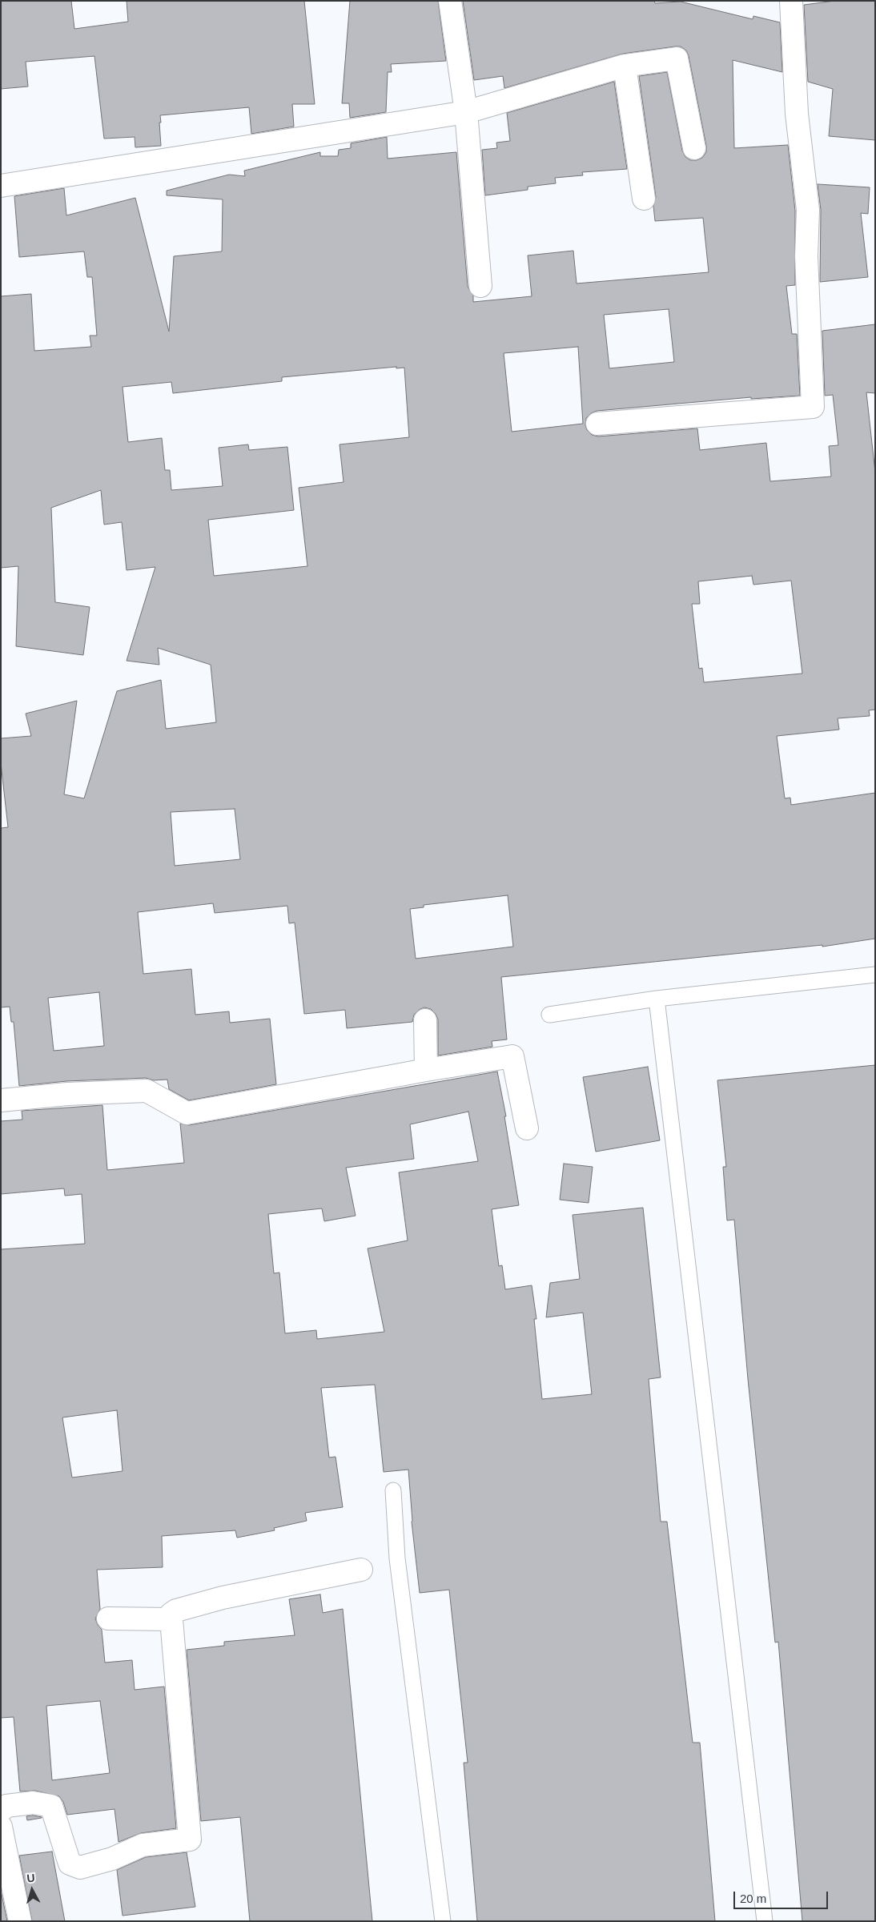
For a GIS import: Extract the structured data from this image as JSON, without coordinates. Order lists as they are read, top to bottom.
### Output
{
  "scale_bar": "20 m",
  "north": "top"
}
